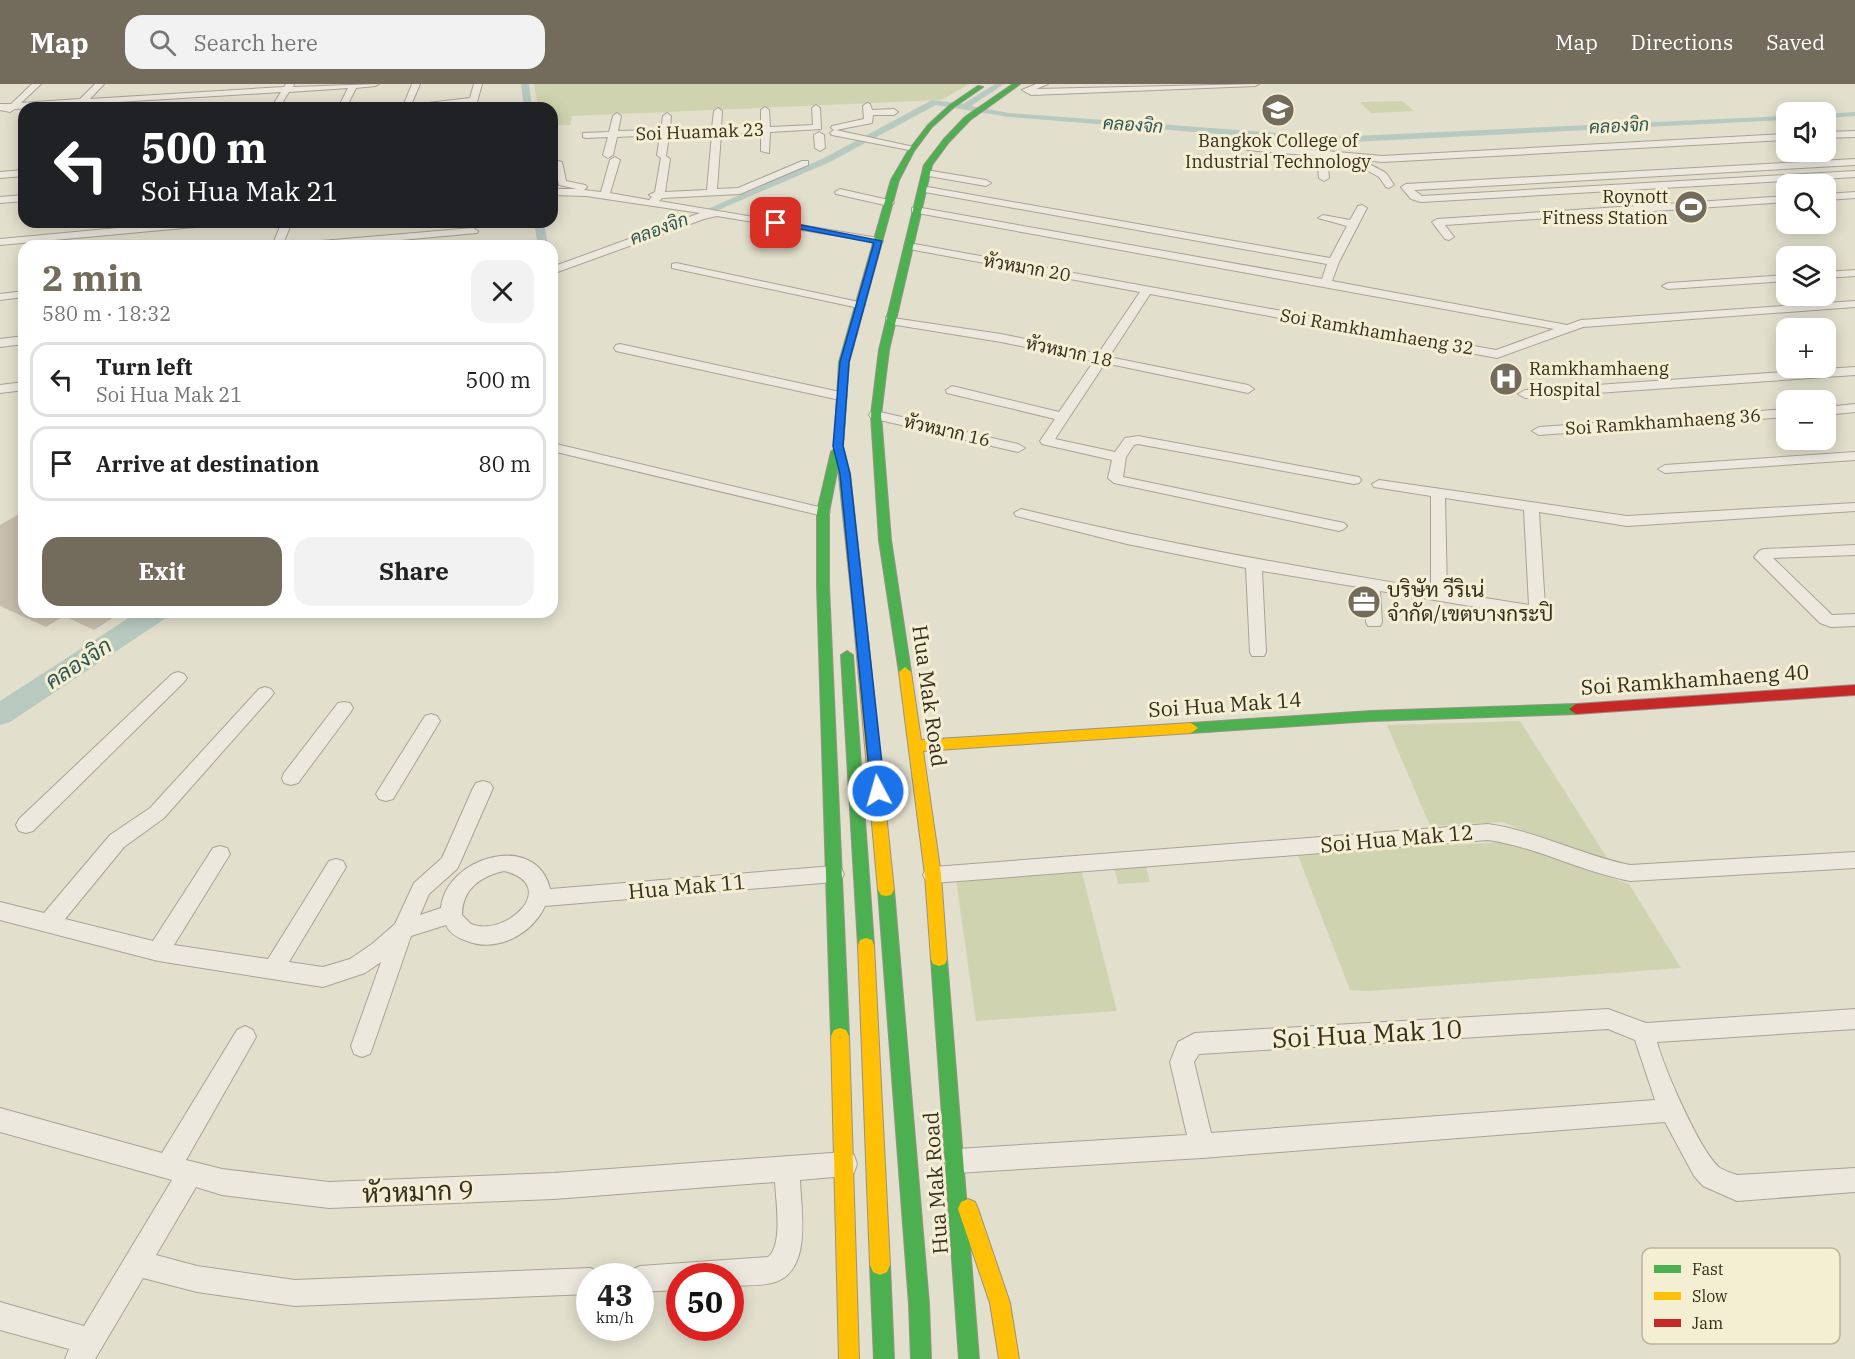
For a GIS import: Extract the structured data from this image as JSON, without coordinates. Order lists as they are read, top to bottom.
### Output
{
  "streets": {
    "main road": ["Soi Ramkhamhaeng 40", "Hua Mak Road", "Soi Hua Mak 14"],
    "street": [
      "Soi Huamak 23",
      "หัวหมาก 20",
      "Soi Ramkhamhaeng 32",
      "หัวหมาก 18",
      "Soi Ramkhamhaeng 36",
      "หัวหมาก 16",
      "Soi Hua Mak 12",
      "Hua Mak 11",
      "Soi Hua Mak 10",
      "หัวหมาก 9"
    ]
  },
  "crossings": [
    ["หัวหมาก 20", "Soi Ramkhamhaeng 32"],
    ["หัวหมาก 20", "Hua Mak Road"],
    ["หัวหมาก 18", "Hua Mak Road"],
    ["หัวหมาก 16", "Hua Mak Road"],
    ["Soi Ramkhamhaeng 40", "Soi Hua Mak 14"],
    ["Hua Mak Road", "Soi Hua Mak 14"],
    ["Hua Mak Road", "Soi Hua Mak 12"]
  ],
  "water": ["คลองจิก"],
  "places": {
    "school or university": ["Bangkok College of Industrial Technology"],
    "sports": ["Roynott Fitness Station"],
    "hospital": ["Ramkhamhaeng Hospital"],
    "office": ["บริษัท วีริเน่ จำกัด/เขตบางกระปิ"]
  },
  "legend": ["Fast", "Slow", "Jam"],
  "page": {
    "header": "Map",
    "search": "Search here",
    "nav": ["Map", "Directions", "Saved"],
    "map_buttons": ["+", "−"],
    "turn": ["500 m", "Soi Hua Mak 21"],
    "heading": ["2 min", "580 m · 18:32"],
    "list": [
      {
        "name": "Turn left",
        "note": "Soi Hua Mak 21",
        "value": "500 m"
      },
      {
        "name": "Arrive at destination",
        "value": "80 m"
      }
    ],
    "buttons": ["Exit", "Share"],
    "speed": "43 km/h",
    "limit": "50"
  }
}
